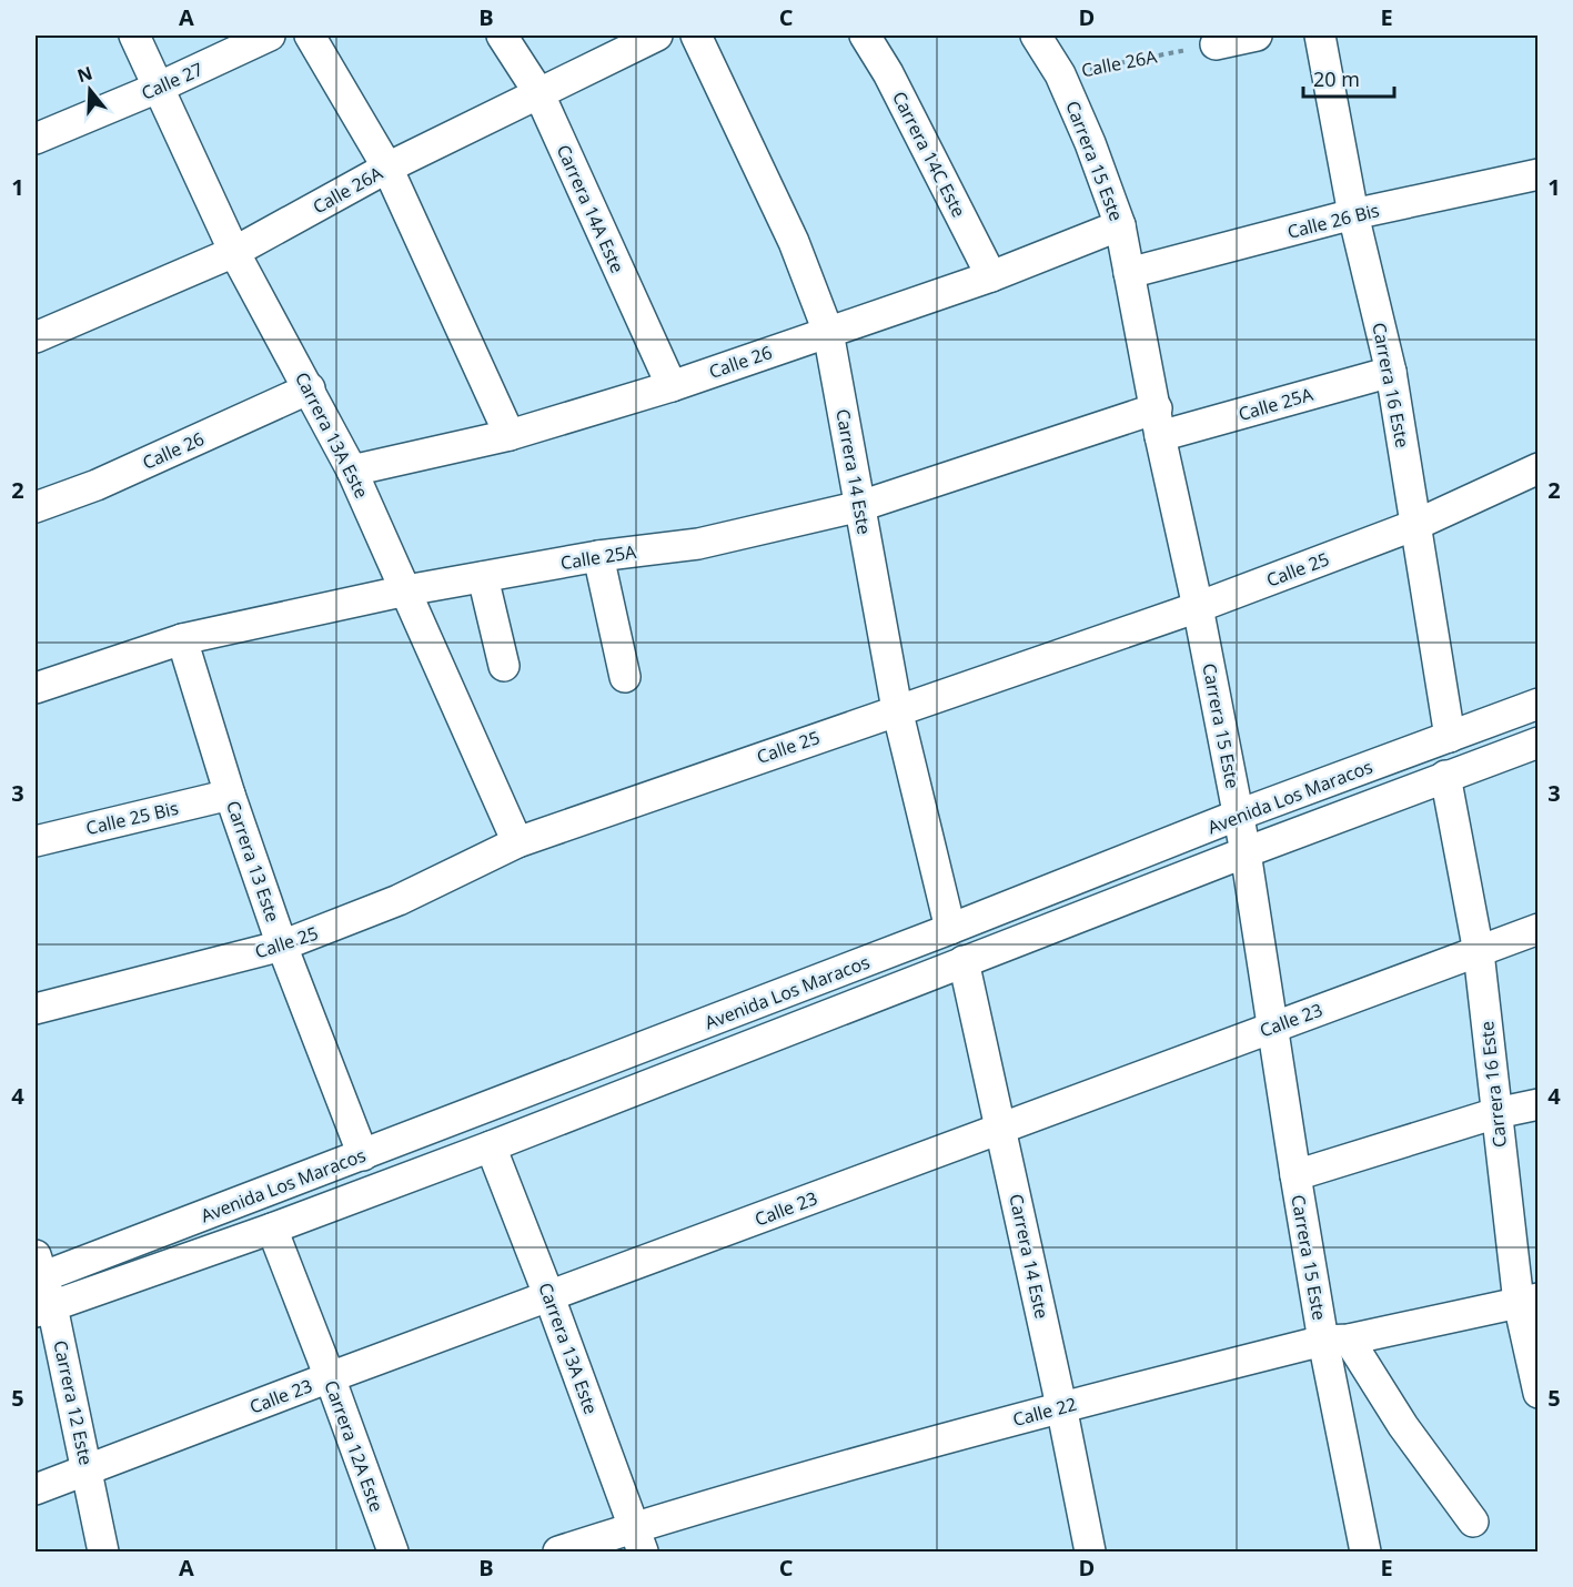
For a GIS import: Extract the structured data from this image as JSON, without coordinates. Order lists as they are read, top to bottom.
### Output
{
  "streets": {
    "street": [
      "Calle 26A",
      "Calle 27",
      "Carrera 14C Este",
      "Carrera 15 Este",
      "Carrera 14A Este",
      "Calle 26 Bis",
      "Calle 26",
      "Carrera 16 Este",
      "Calle 25A",
      "Carrera 13A Este",
      "Carrera 14 Este",
      "Calle 25",
      "Avenida Los Maracos",
      "Calle 25 Bis",
      "Carrera 13 Este",
      "Calle 23",
      "Carrera 12 Este",
      "Calle 22",
      "Carrera 12A Este"
    ]
  },
  "crossings": [
    ["Calle 26A", "Carrera 15 Este"],
    ["Calle 26A", "Carrera 14A Este"],
    ["Calle 26A", "Carrera 13A Este"],
    ["Calle 27", "Carrera 13A Este"],
    ["Carrera 14C Este", "Calle 26"],
    ["Carrera 15 Este", "Calle 26 Bis"],
    ["Carrera 15 Este", "Calle 26"],
    ["Carrera 15 Este", "Calle 25A"],
    ["Carrera 15 Este", "Calle 25"],
    ["Carrera 15 Este", "Avenida Los Maracos"],
    ["Carrera 15 Este", "Calle 23"],
    ["Carrera 15 Este", "Calle 22"],
    ["Carrera 14A Este", "Calle 26"],
    ["Calle 26 Bis", "Carrera 16 Este"],
    ["Calle 26", "Carrera 13A Este"],
    ["Calle 26", "Carrera 14 Este"],
    ["Carrera 16 Este", "Calle 25A"],
    ["Carrera 16 Este", "Calle 25"],
    ["Carrera 16 Este", "Avenida Los Maracos"],
    ["Carrera 16 Este", "Calle 23"],
    ["Carrera 16 Este", "Calle 22"],
    ["Calle 25A", "Carrera 13A Este"],
    ["Calle 25A", "Carrera 14 Este"],
    ["Calle 25A", "Carrera 13 Este"],
    ["Carrera 13A Este", "Calle 25"],
    ["Carrera 13A Este", "Avenida Los Maracos"],
    ["Carrera 13A Este", "Calle 23"],
    ["Carrera 13A Este", "Calle 22"],
    ["Carrera 14 Este", "Calle 25"],
    ["Carrera 14 Este", "Avenida Los Maracos"],
    ["Carrera 14 Este", "Calle 23"],
    ["Carrera 14 Este", "Calle 22"],
    ["Calle 25", "Carrera 13 Este"],
    ["Avenida Los Maracos", "Carrera 13 Este"],
    ["Avenida Los Maracos", "Carrera 12 Este"],
    ["Avenida Los Maracos", "Carrera 12A Este"],
    ["Calle 25 Bis", "Carrera 13 Este"],
    ["Calle 23", "Carrera 12 Este"],
    ["Calle 23", "Carrera 12A Este"]
  ],
  "scale_bar": "20 m",
  "north": "top",
  "grid": {
    "columns": [
      "A",
      "B",
      "C",
      "D",
      "E"
    ],
    "rows": [
      "1",
      "2",
      "3",
      "4",
      "5"
    ]
  }
}
